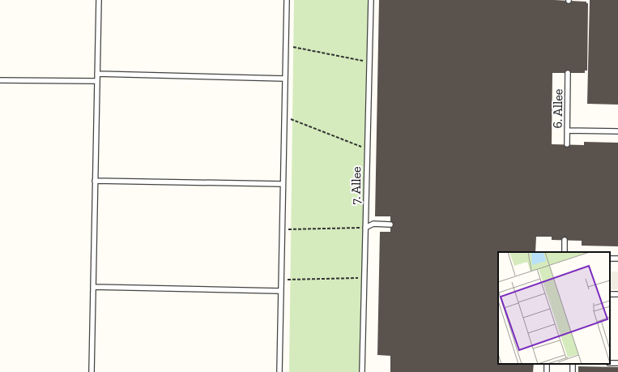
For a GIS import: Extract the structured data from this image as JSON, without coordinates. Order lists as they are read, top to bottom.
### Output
{
  "streets": {
    "lane": ["6. Allee", "7. Allee"]
  }
}
